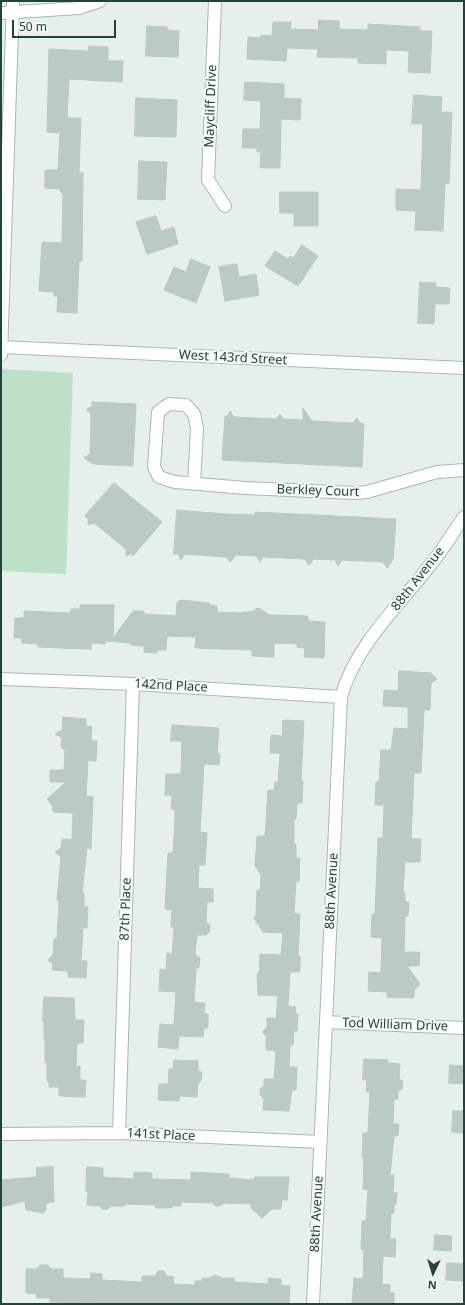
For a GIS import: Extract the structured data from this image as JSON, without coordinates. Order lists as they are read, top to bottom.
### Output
{
  "streets": {
    "street": [
      "Maycliff Drive",
      "West 143rd Street",
      "Berkley Court",
      "88th Avenue",
      "142nd Place",
      "87th Place",
      "Tod William Drive",
      "141st Place"
    ]
  },
  "crossings": [
    ["88th Avenue", "142nd Place"],
    ["88th Avenue", "Tod William Drive"],
    ["88th Avenue", "141st Place"],
    ["142nd Place", "87th Place"],
    ["87th Place", "141st Place"]
  ],
  "scale_bar": "50 m",
  "north": "bottom"
}
